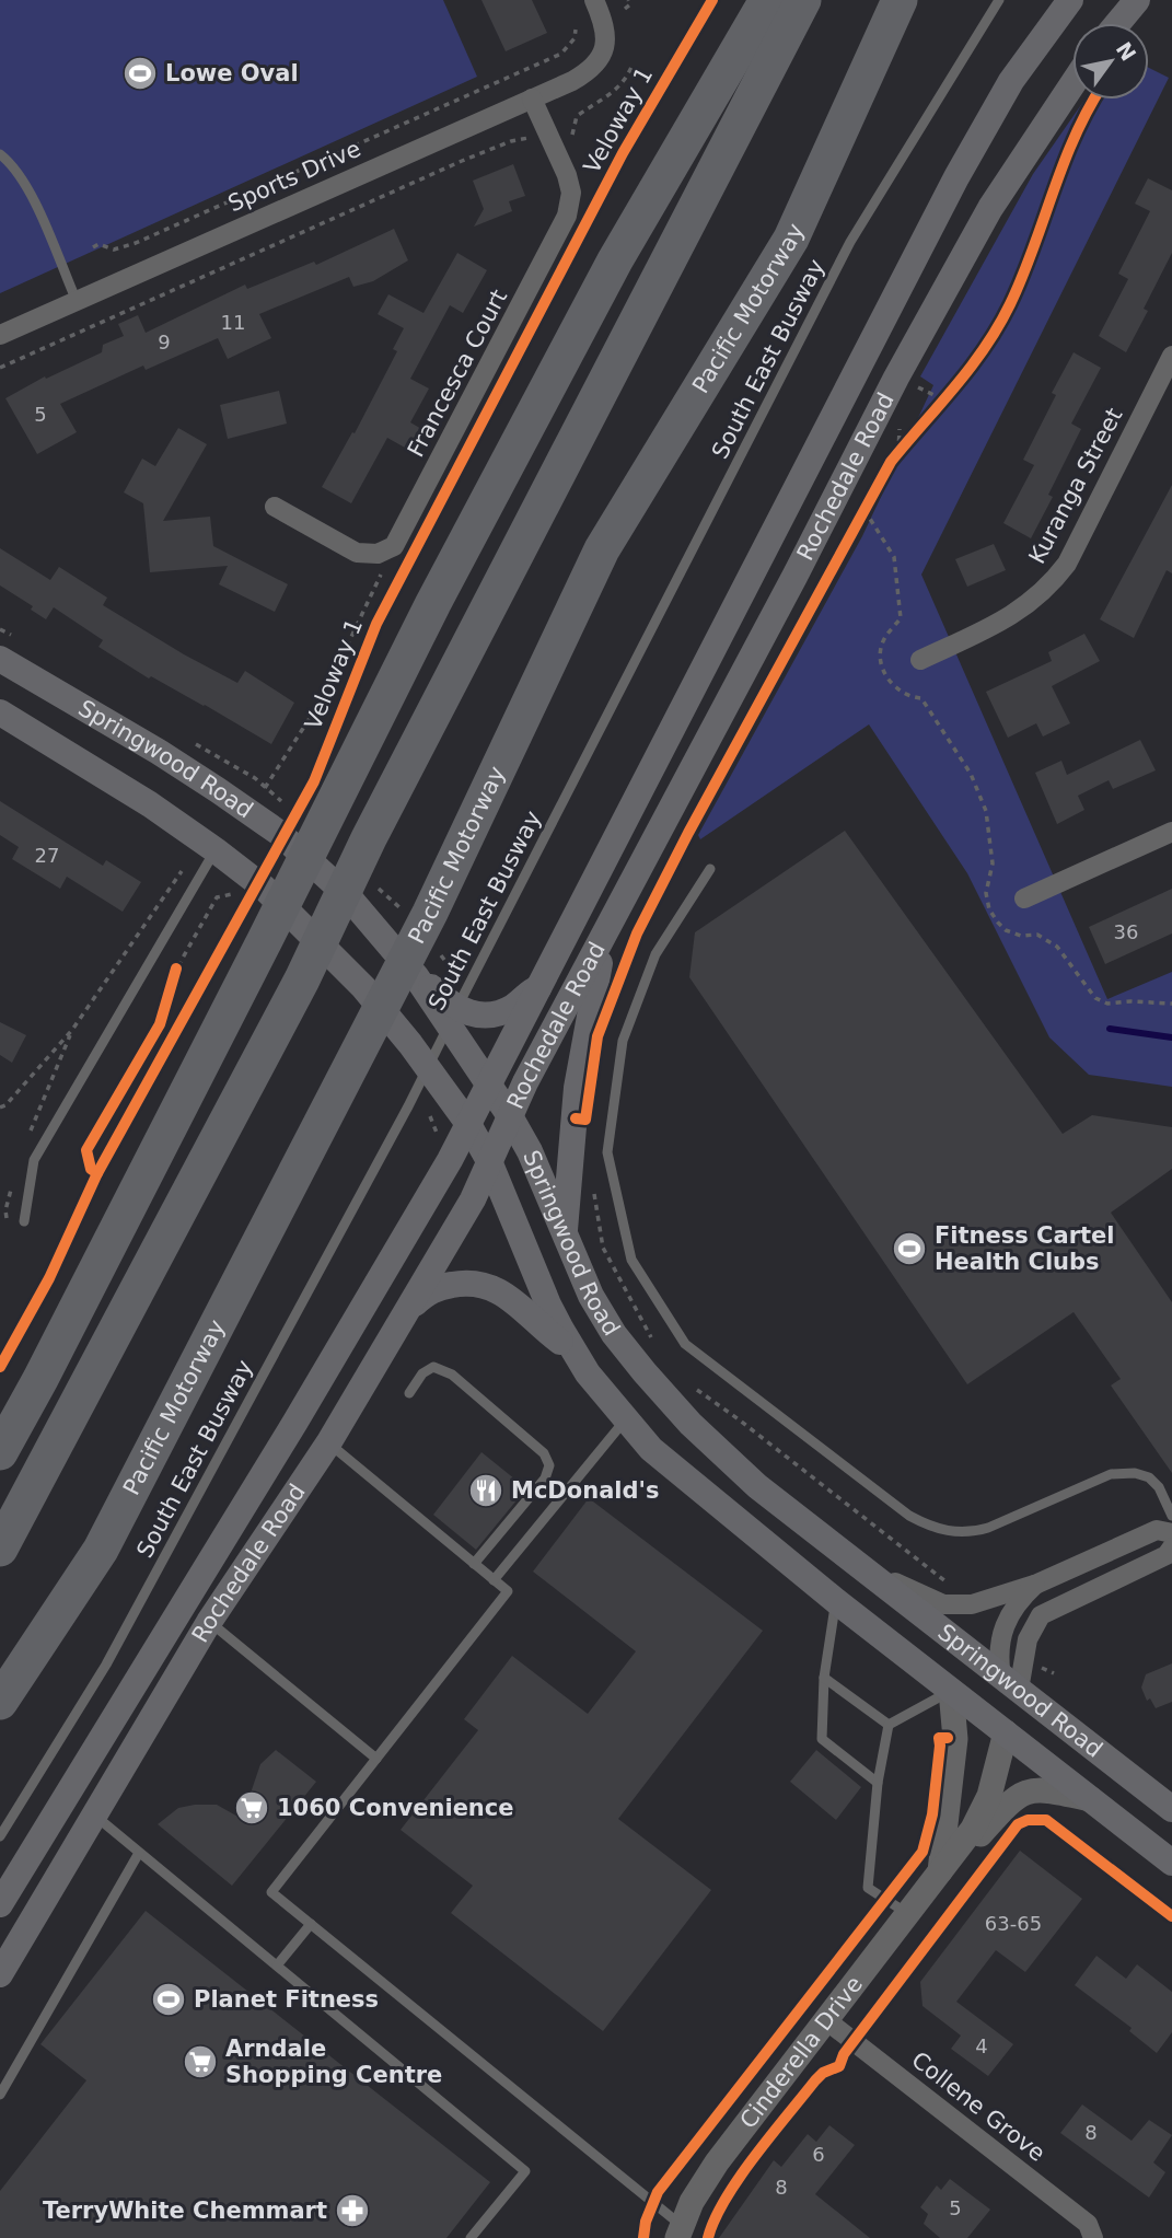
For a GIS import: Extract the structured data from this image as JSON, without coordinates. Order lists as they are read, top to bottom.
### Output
{
  "streets": {
    "highway": ["Pacific Motorway"],
    "main road": ["Rochedale Road", "Springwood Road"],
    "street": [
      "Sports Drive",
      "Francesca Court",
      "Kuranga Street",
      "Cinderella Drive",
      "Collene Grove"
    ],
    "lane": ["South East Busway"],
    "cycle path": ["Veloway 1"]
  },
  "crossings": [
    ["Sports Drive", "Francesca Court"],
    ["Rochedale Road", "Springwood Road"],
    ["Cinderella Drive", "Collene Grove"]
  ],
  "places": {
    "sports": ["Lowe Oval", "Fitness Cartel Health Clubs", "Planet Fitness"],
    "restaurant": ["McDonald's"],
    "supermarket": ["1060 Convenience", "Arndale Shopping Centre"],
    "pharmacy": ["TerryWhite Chemmart"]
  },
  "house_numbers": [
    "11",
    "9",
    "5",
    "27",
    "36",
    "63-65",
    "4",
    "8",
    "6",
    "8",
    "5"
  ],
  "north": "top right"
}
